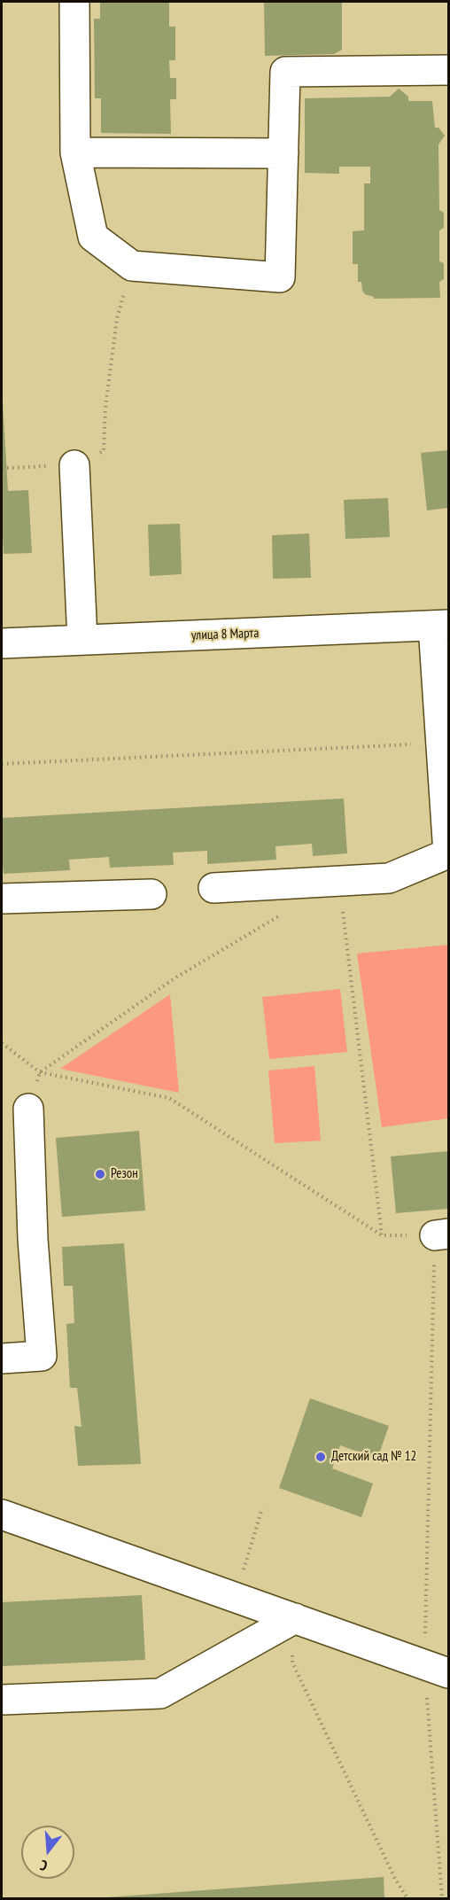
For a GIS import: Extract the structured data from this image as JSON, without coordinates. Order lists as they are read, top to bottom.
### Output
{
  "streets": {
    "street": ["улица 8 Марта"]
  },
  "places": ["Резон", "Детский сад № 12"],
  "north": "bottom"
}
